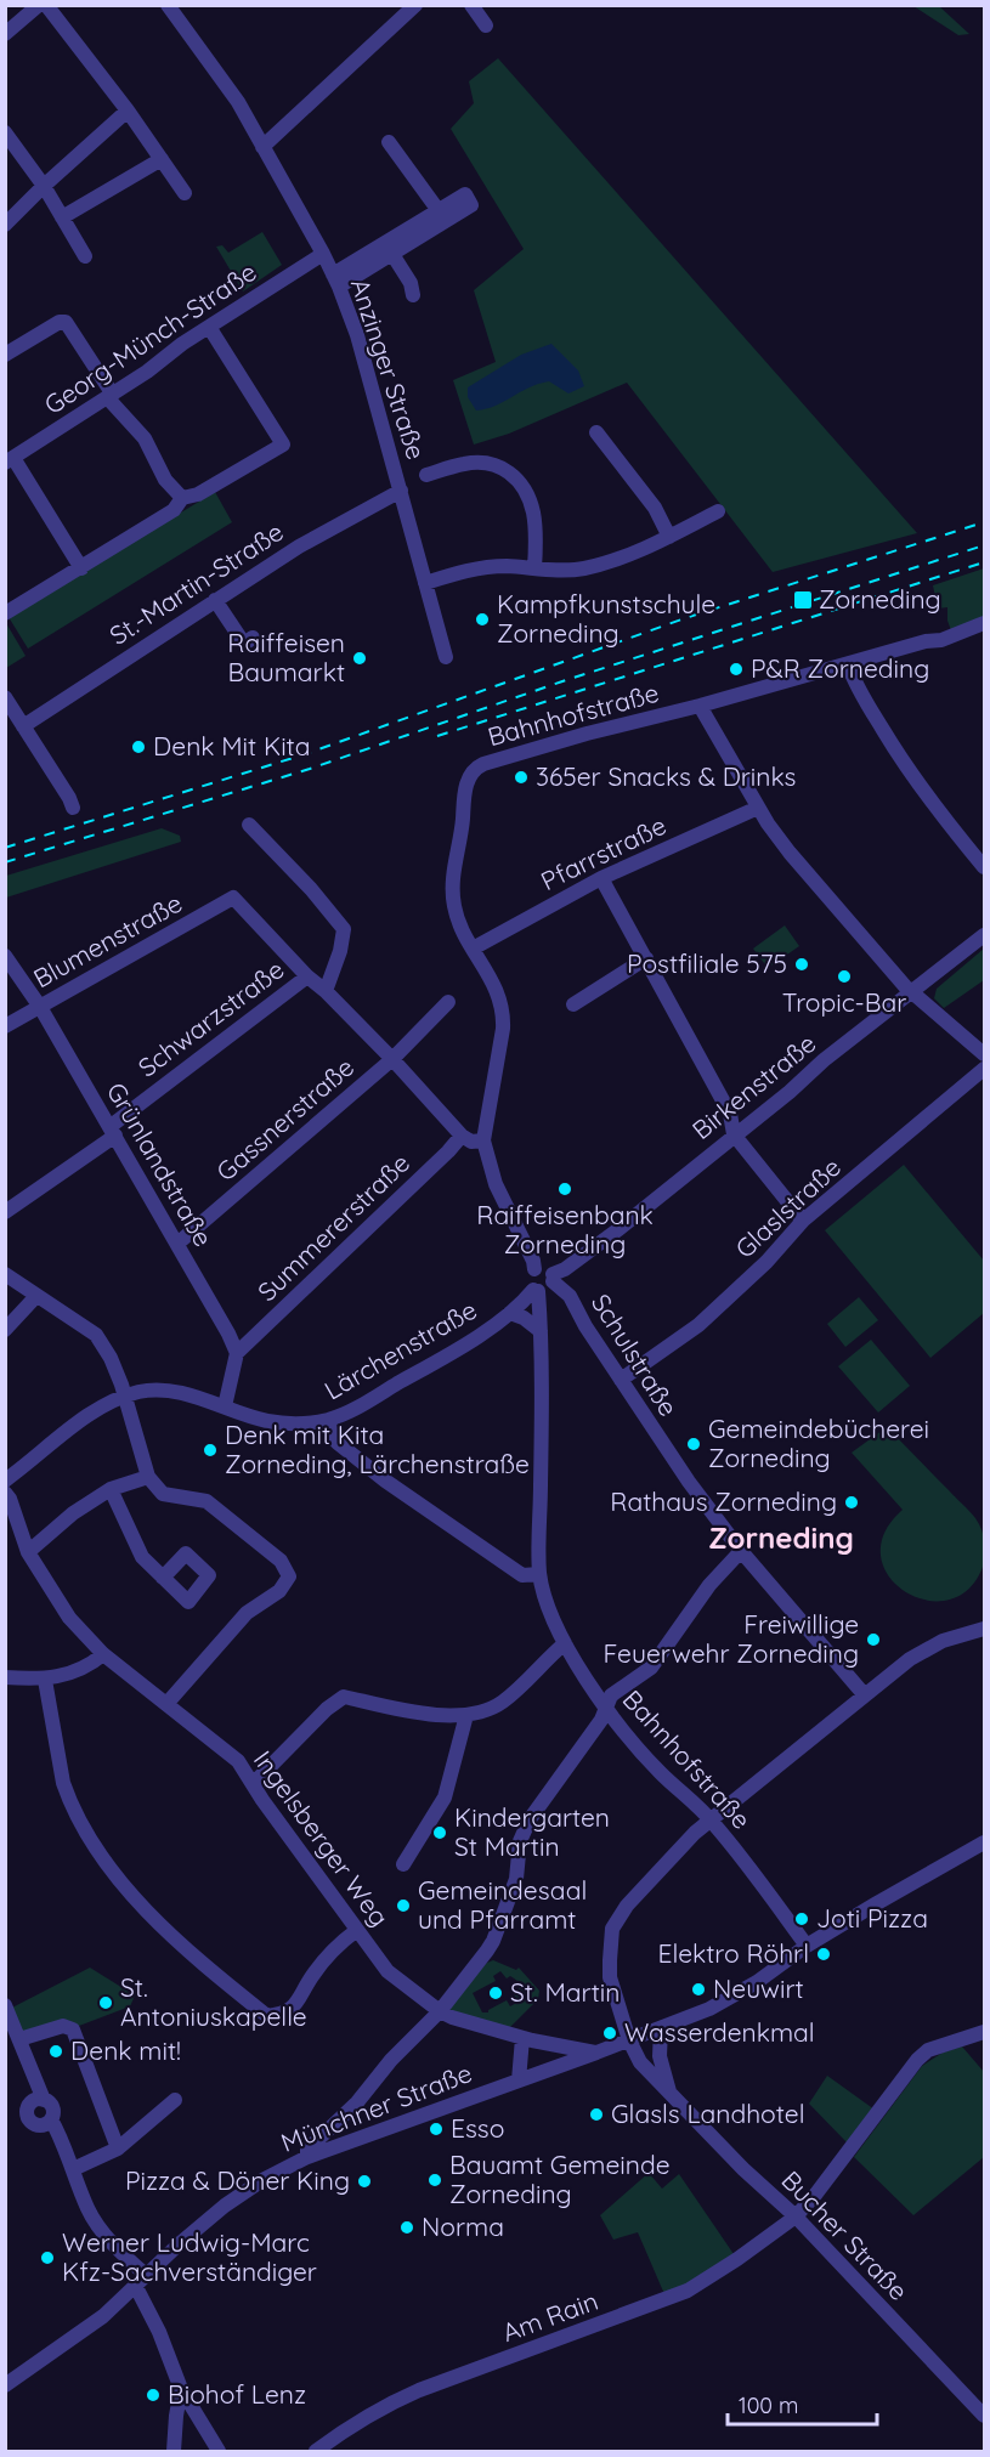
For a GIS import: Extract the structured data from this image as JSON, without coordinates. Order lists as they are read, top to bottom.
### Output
{
  "streets": {
    "street": [
      "Georg-Münch-Straße",
      "Anzinger Straße",
      "St.-Martin-Straße",
      "Bahnhofstraße",
      "Pfarrstraße",
      "Blumenstraße",
      "Schwarzstraße",
      "Birkenstraße",
      "Gassnerstraße",
      "Grünlandstraße",
      "Glaslstraße",
      "Summererstraße",
      "Lärchenstraße",
      "Schulstraße",
      "Ingelsberger Weg",
      "Münchner Straße",
      "Bucher Straße",
      "Am Rain"
    ]
  },
  "crossings": [
    ["Georg-Münch-Straße", "Anzinger Straße"],
    ["Anzinger Straße", "St.-Martin-Straße"],
    ["Bahnhofstraße", "Pfarrstraße"],
    ["Bahnhofstraße", "Birkenstraße"],
    ["Bahnhofstraße", "Lärchenstraße"],
    ["Bahnhofstraße", "Schulstraße"],
    ["Bahnhofstraße", "Münchner Straße"],
    ["Bahnhofstraße", "Bucher Straße"],
    ["Blumenstraße", "Schwarzstraße"],
    ["Blumenstraße", "Grünlandstraße"],
    ["Schwarzstraße", "Grünlandstraße"],
    ["Birkenstraße", "Lärchenstraße"],
    ["Birkenstraße", "Schulstraße"],
    ["Gassnerstraße", "Grünlandstraße"],
    ["Grünlandstraße", "Summererstraße"],
    ["Glaslstraße", "Schulstraße"],
    ["Lärchenstraße", "Schulstraße"],
    ["Schulstraße", "Bucher Straße"],
    ["Ingelsberger Weg", "Münchner Straße"],
    ["Münchner Straße", "Bucher Straße"],
    ["Bucher Straße", "Am Rain"]
  ],
  "districts": ["Zorneding"],
  "places": {
    "transit": ["Zorneding"],
    "other": [
      "Kampfkunstschule Zorneding",
      "Raiffeisen Baumarkt",
      "P&R Zorneding",
      "Denk Mit Kita",
      "365er Snacks & Drinks",
      "Postfiliale 575",
      "Tropic-Bar",
      "Raiffeisenbank Zorneding",
      "Gemeindebücherei Zorneding",
      "Denk mit Kita Zorneding, Lärchenstraße",
      "Rathaus Zorneding",
      "Freiwillige Feuerwehr Zorneding",
      "Kindergarten St Martin",
      "Gemeindesaal und Pfarramt",
      "Joti Pizza",
      "Elektro Röhrl",
      "Neuwirt",
      "St. Martin",
      "St. Antoniuskapelle",
      "Wasserdenkmal",
      "Denk mit!",
      "Glasls Landhotel",
      "Esso",
      "Bauamt Gemeinde Zorneding",
      "Pizza & Döner King",
      "Norma",
      "Werner Ludwig-Marc Kfz-Sachverständiger",
      "Biohof Lenz"
    ]
  },
  "scale_bar": "100 m"
}
